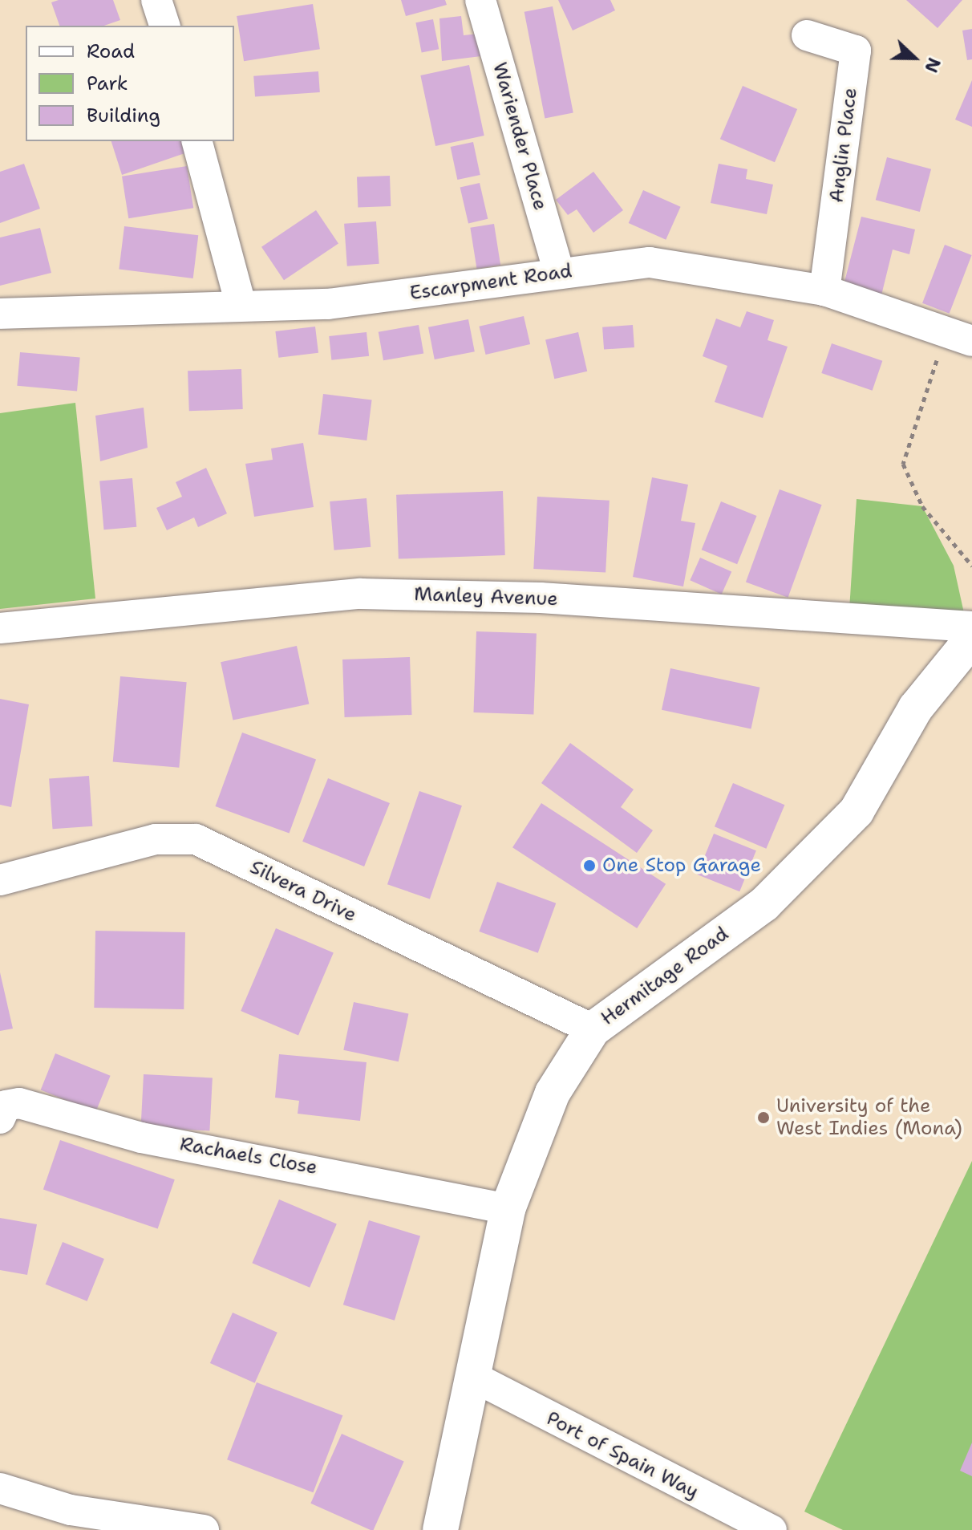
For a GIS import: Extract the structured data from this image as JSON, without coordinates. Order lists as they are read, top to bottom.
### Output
{
  "streets": {
    "street": [
      "Wariender Place",
      "Anglin Place",
      "Escarpment Road",
      "Manley Avenue",
      "Silvera Drive",
      "Hermitage Road",
      "Rachaels Close",
      "Port of Spain Way"
    ]
  },
  "crossings": [
    ["Wariender Place", "Escarpment Road"],
    ["Anglin Place", "Escarpment Road"],
    ["Silvera Drive", "Hermitage Road"],
    ["Hermitage Road", "Rachaels Close"],
    ["Hermitage Road", "Port of Spain Way"]
  ],
  "places": ["One Stop Garage", "University of the West Indies (Mona)"],
  "legend": ["Road", "Park", "Building"],
  "north": "right"
}
